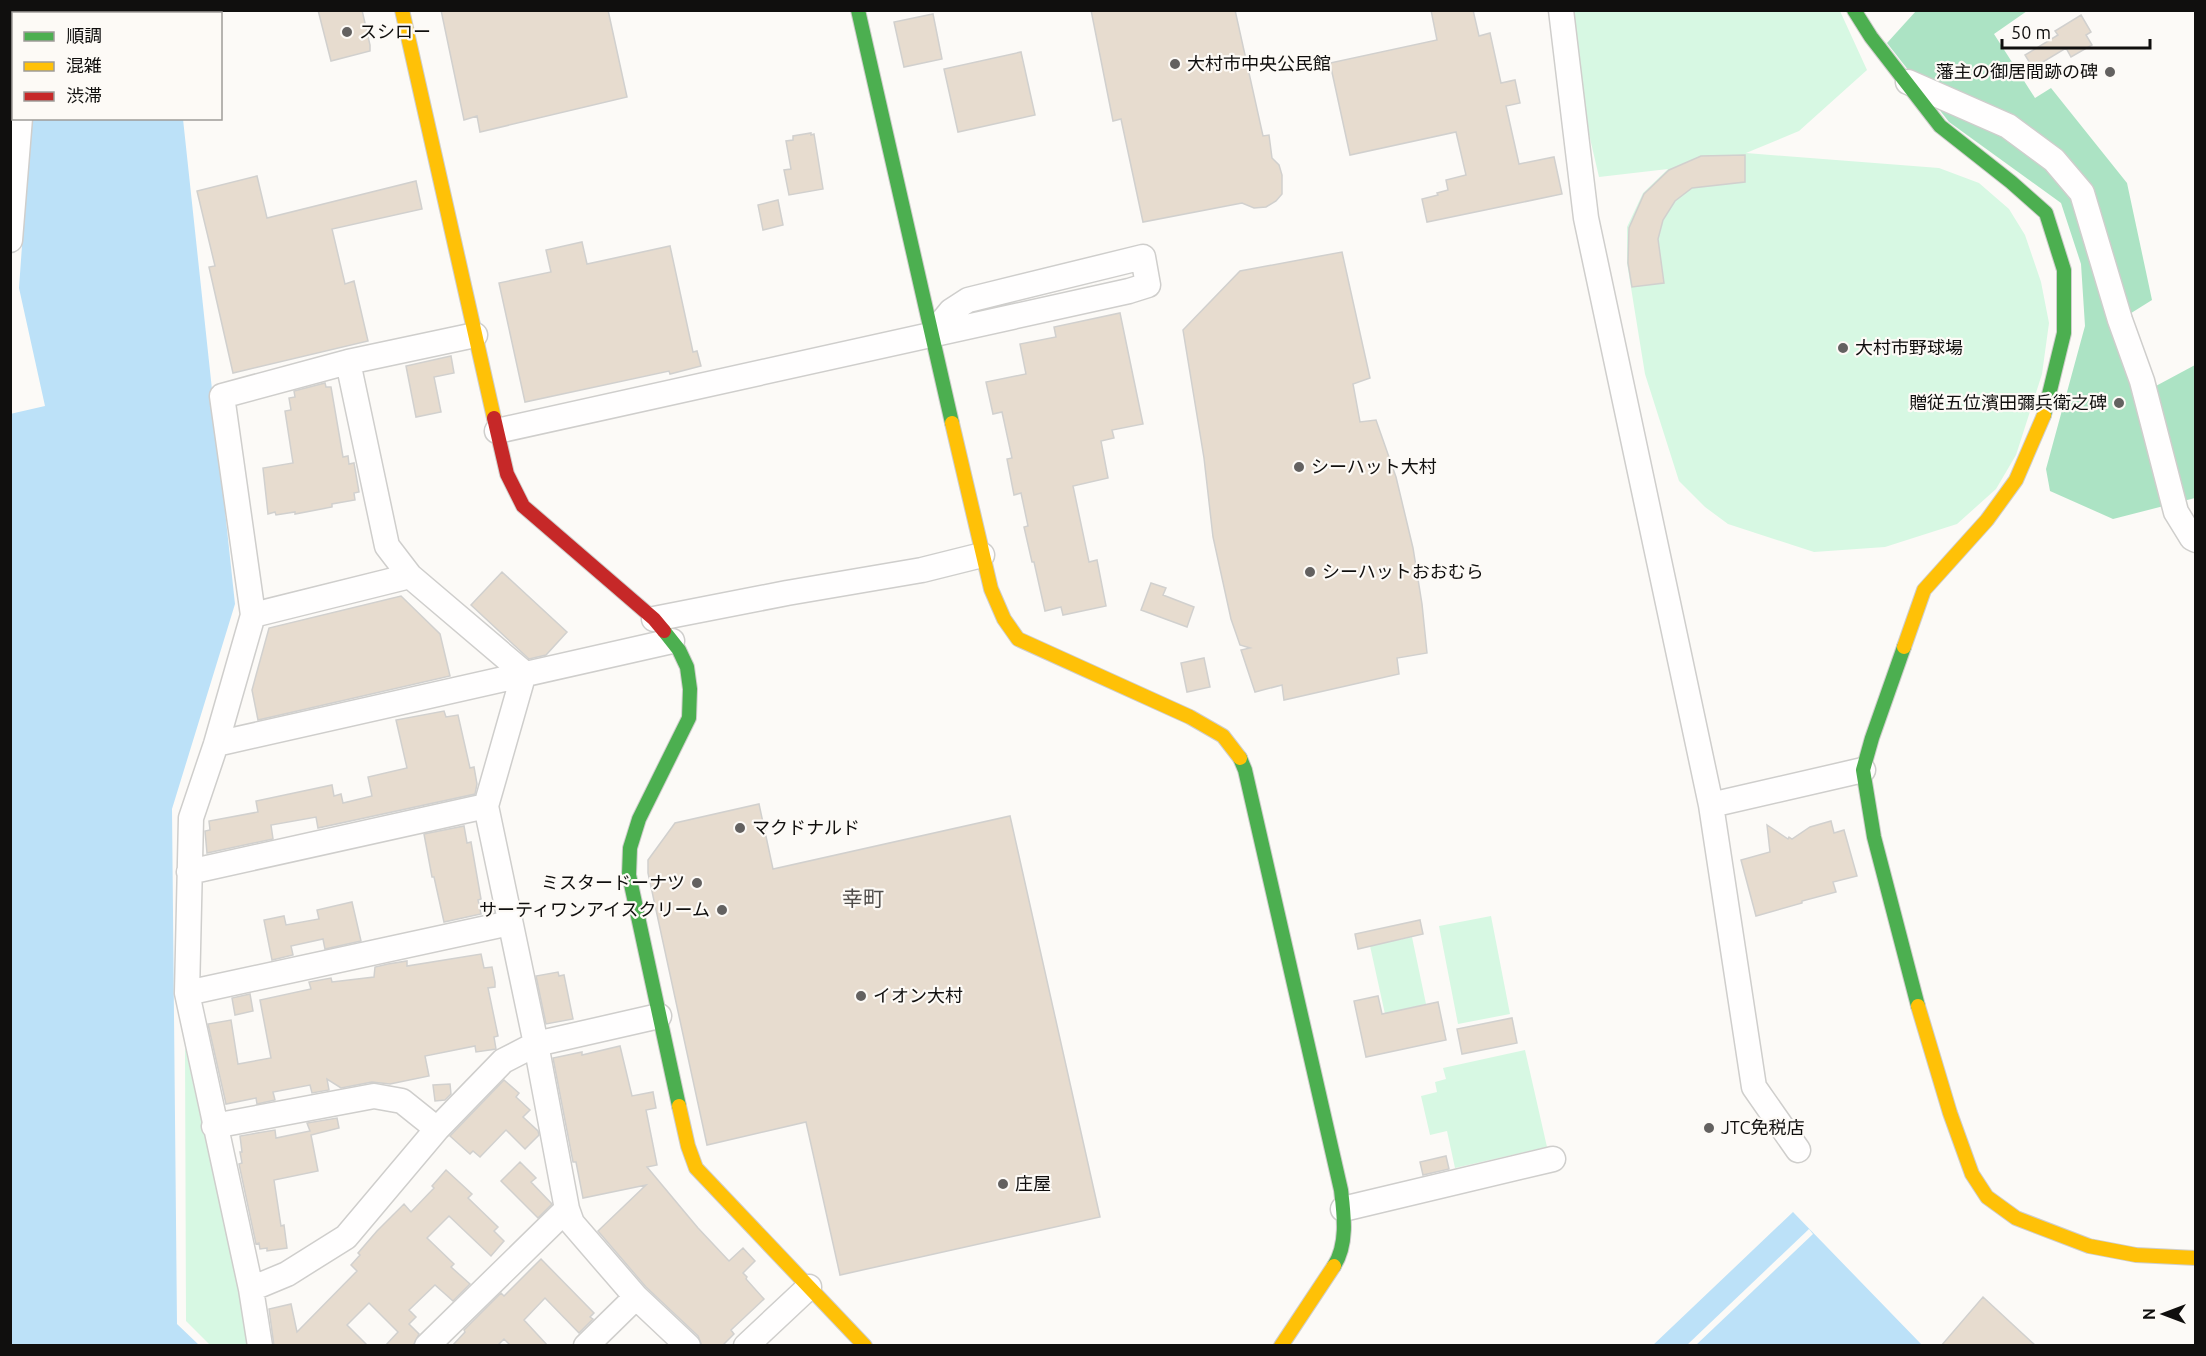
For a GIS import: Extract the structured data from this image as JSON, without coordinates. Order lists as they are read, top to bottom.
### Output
{
  "districts": ["幸町"],
  "places": [
    "スシロー",
    "大村市中央公民館",
    "藩主の御居間跡の碑",
    "大村市野球場",
    "贈従五位濱田彌兵衛之碑",
    "シーハット大村",
    "シーハットおおむら",
    "マクドナルド",
    "ミスタードーナツ",
    "サーティワンアイスクリーム",
    "イオン大村",
    "JTC免税店",
    "庄屋"
  ],
  "legend": ["順調", "混雑", "渋滞"],
  "scale_bar": "50 m",
  "north": "left"
}
